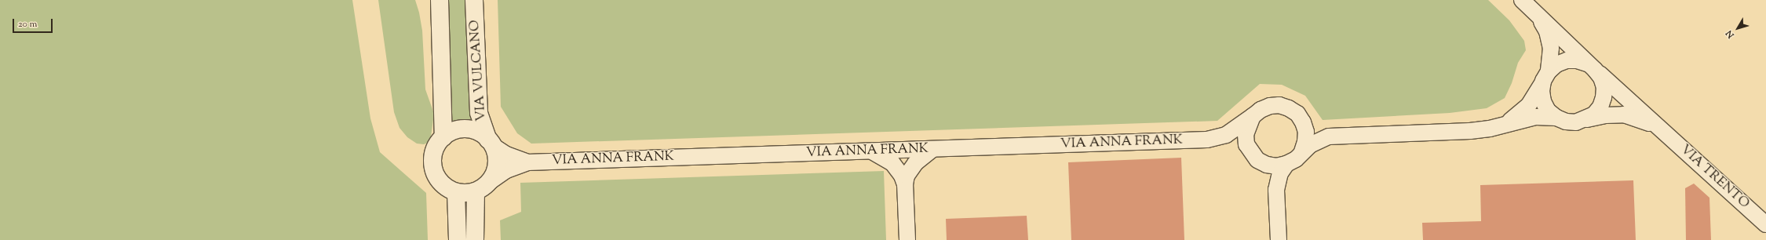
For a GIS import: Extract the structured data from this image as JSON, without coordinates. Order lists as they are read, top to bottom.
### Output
{
  "streets": {
    "main road": ["VIA VULCANO"],
    "street": ["VIA ANNA FRANK", "VIA TRENTO"]
  },
  "crossings": [
    ["VIA VULCANO", "VIA ANNA FRANK"]
  ],
  "scale_bar": "20 m",
  "north": "bottom left"
}
